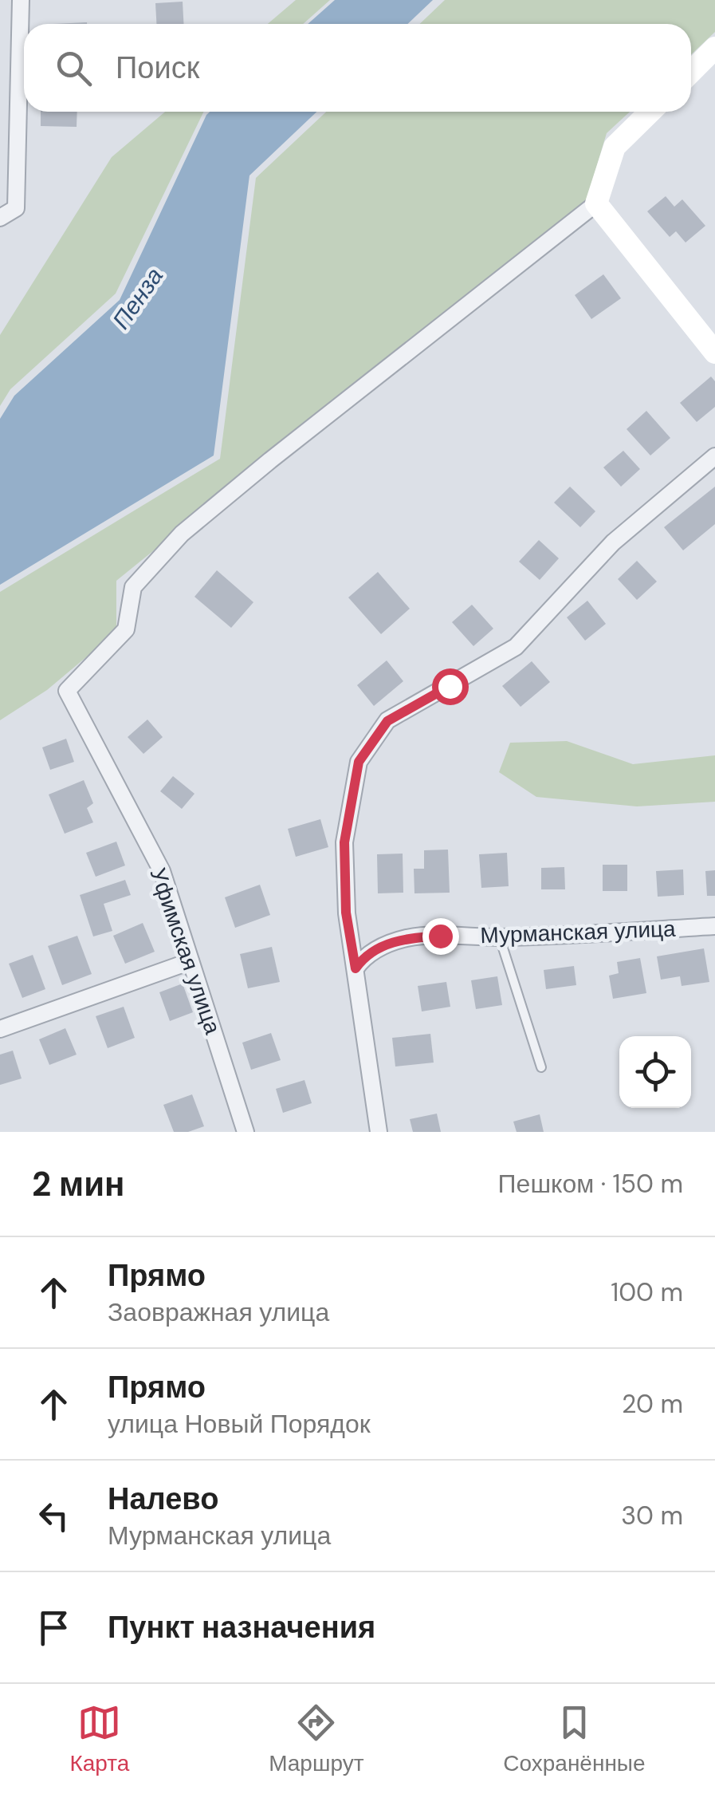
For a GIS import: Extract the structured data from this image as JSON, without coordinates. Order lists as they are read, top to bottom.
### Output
{
  "streets": {
    "street": ["Мурманская улица", "Уфимская улица"]
  },
  "water": ["Пенза"],
  "page": {
    "search": "Поиск",
    "heading": ["2 мин", "Пешком · 150 m"],
    "list": [
      ["Прямо", "Заовражная улица", "100 m"],
      ["Прямо", "улица Новый Порядок", "20 m"],
      ["Налево", "Мурманская улица", "30 m"],
      "Пункт назначения"
    ],
    "nav": ["Карта", "Маршрут", "Сохранённые"]
  }
}
